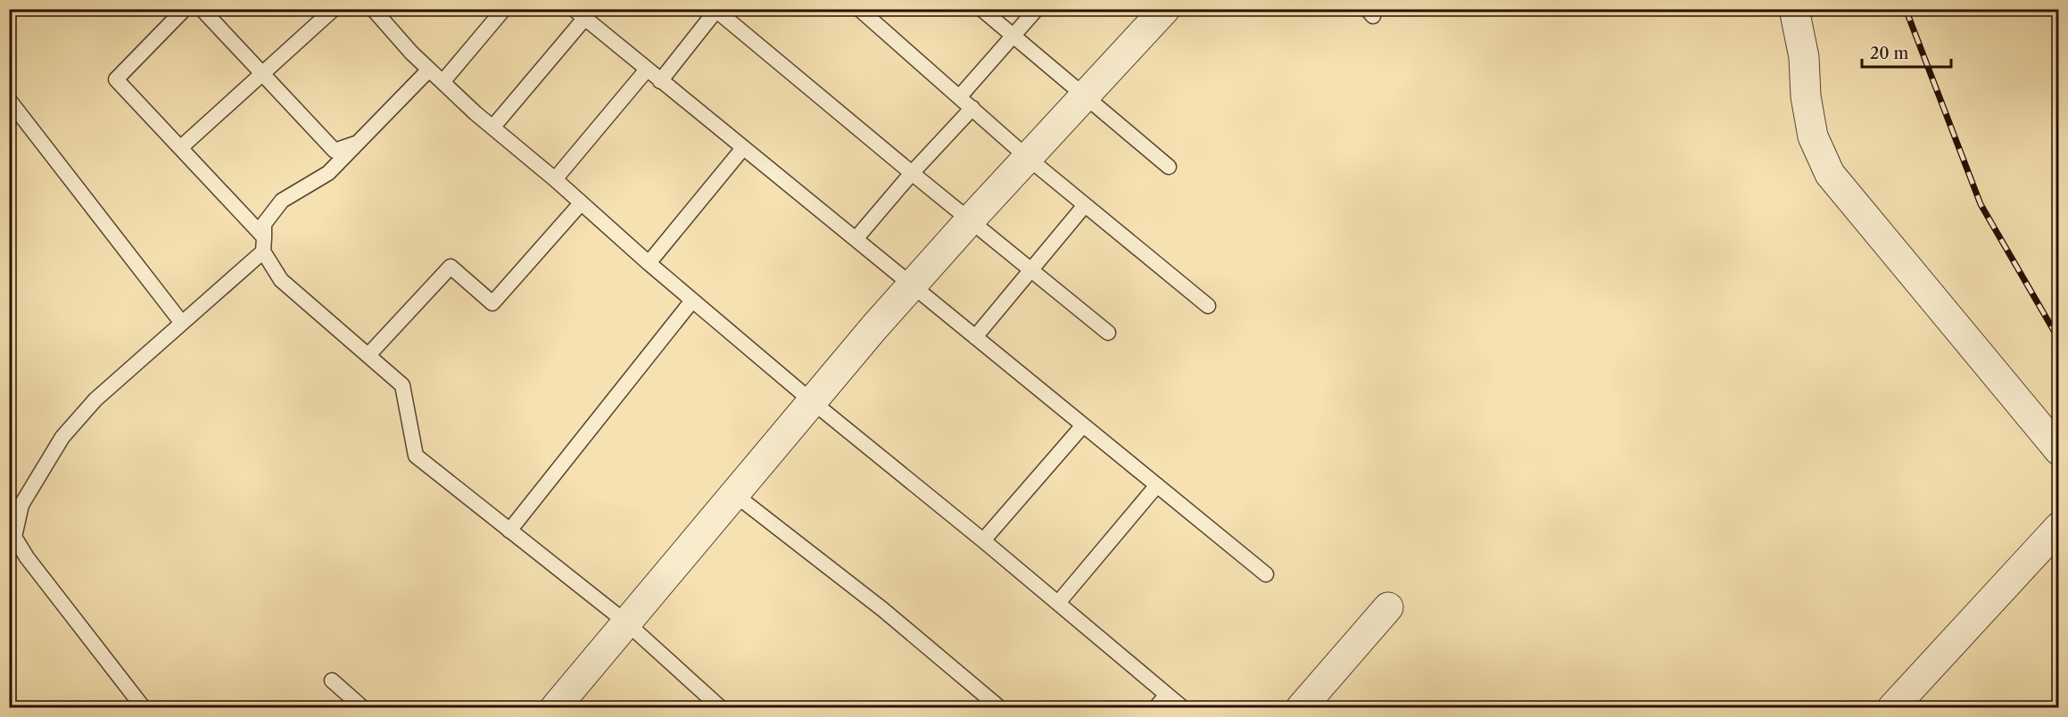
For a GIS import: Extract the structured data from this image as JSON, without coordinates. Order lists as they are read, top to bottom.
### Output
{
  "scale_bar": "20 m"
}
